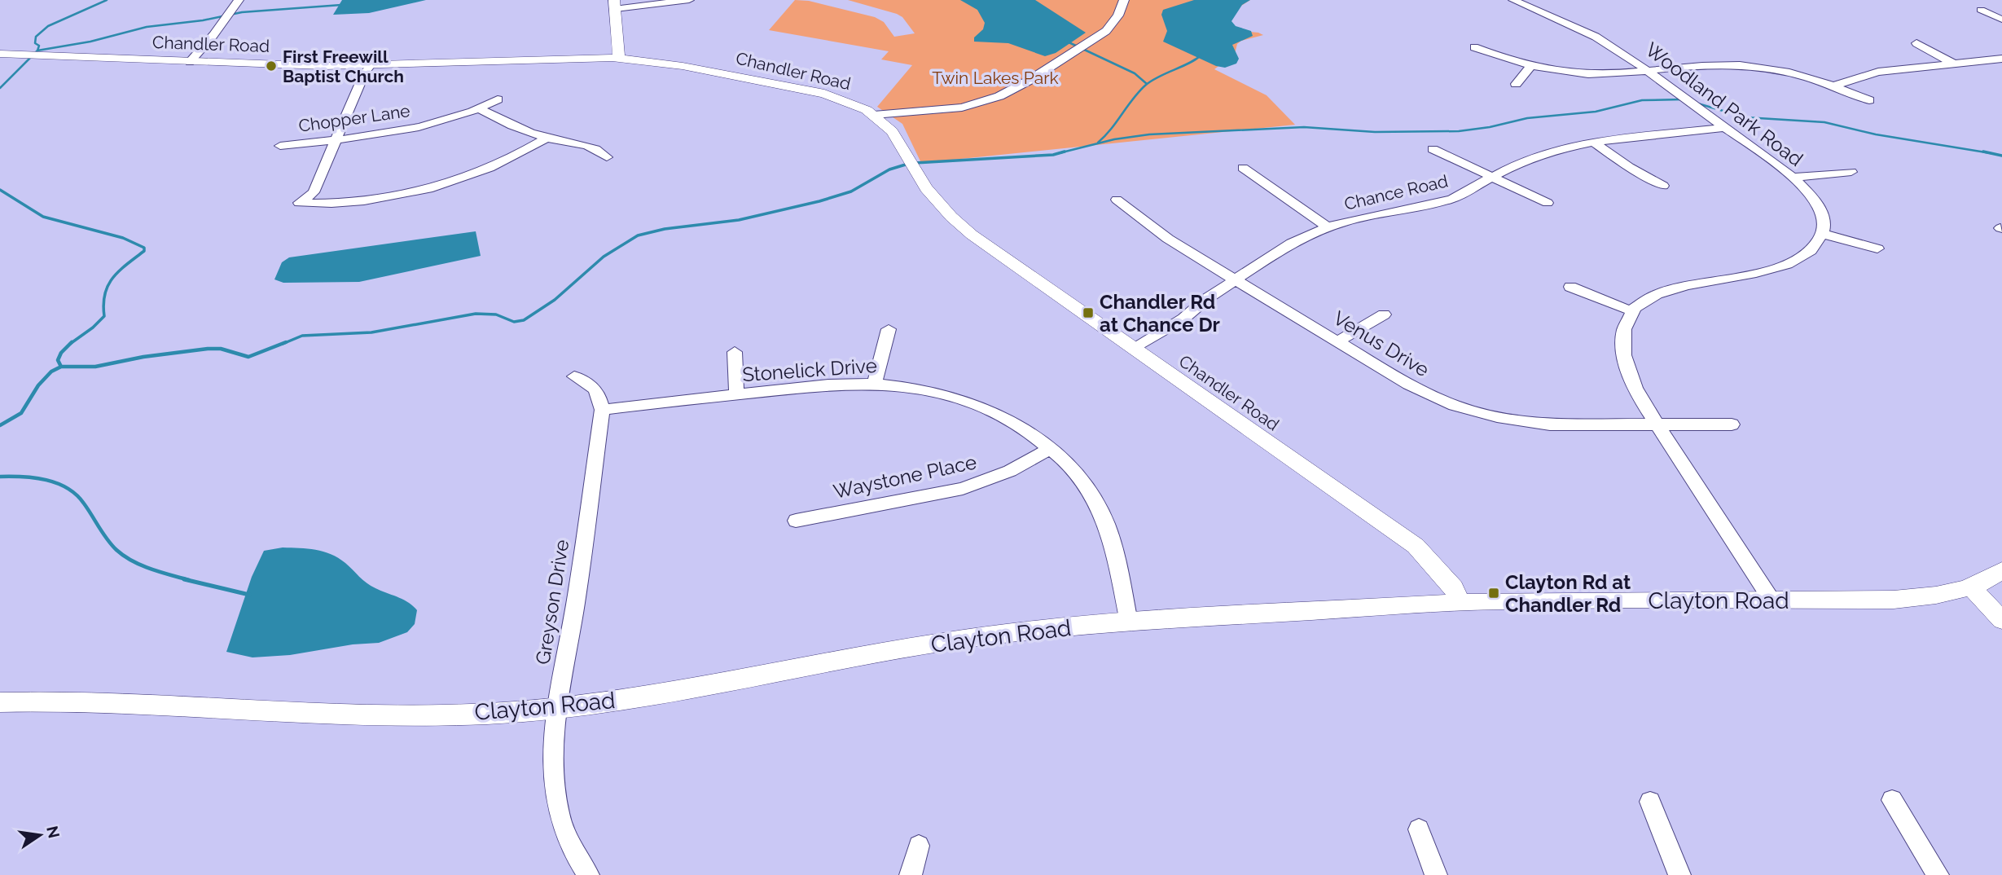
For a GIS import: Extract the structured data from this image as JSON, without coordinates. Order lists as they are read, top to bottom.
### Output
{
  "streets": {
    "street": [
      "Chandler Road",
      "Woodland Park Road",
      "Chopper Lane",
      "Chance Road",
      "Venus Drive",
      "Stonelick Drive",
      "Waystone Place",
      "Clayton Road",
      "Greyson Drive"
    ]
  },
  "crossings": [
    ["Chandler Road", "Chance Road"],
    ["Chandler Road", "Clayton Road"],
    ["Woodland Park Road", "Chance Road"],
    ["Chance Road", "Venus Drive"],
    ["Stonelick Drive", "Waystone Place"],
    ["Stonelick Drive", "Clayton Road"],
    ["Stonelick Drive", "Greyson Drive"],
    ["Clayton Road", "Greyson Drive"]
  ],
  "parks": ["Twin Lakes Park"],
  "places": {
    "other": ["First Freewill Baptist Church"],
    "transit": ["Chandler Rd at Chance Dr", "Clayton Rd at Chandler Rd"]
  },
  "north": "right"
}
